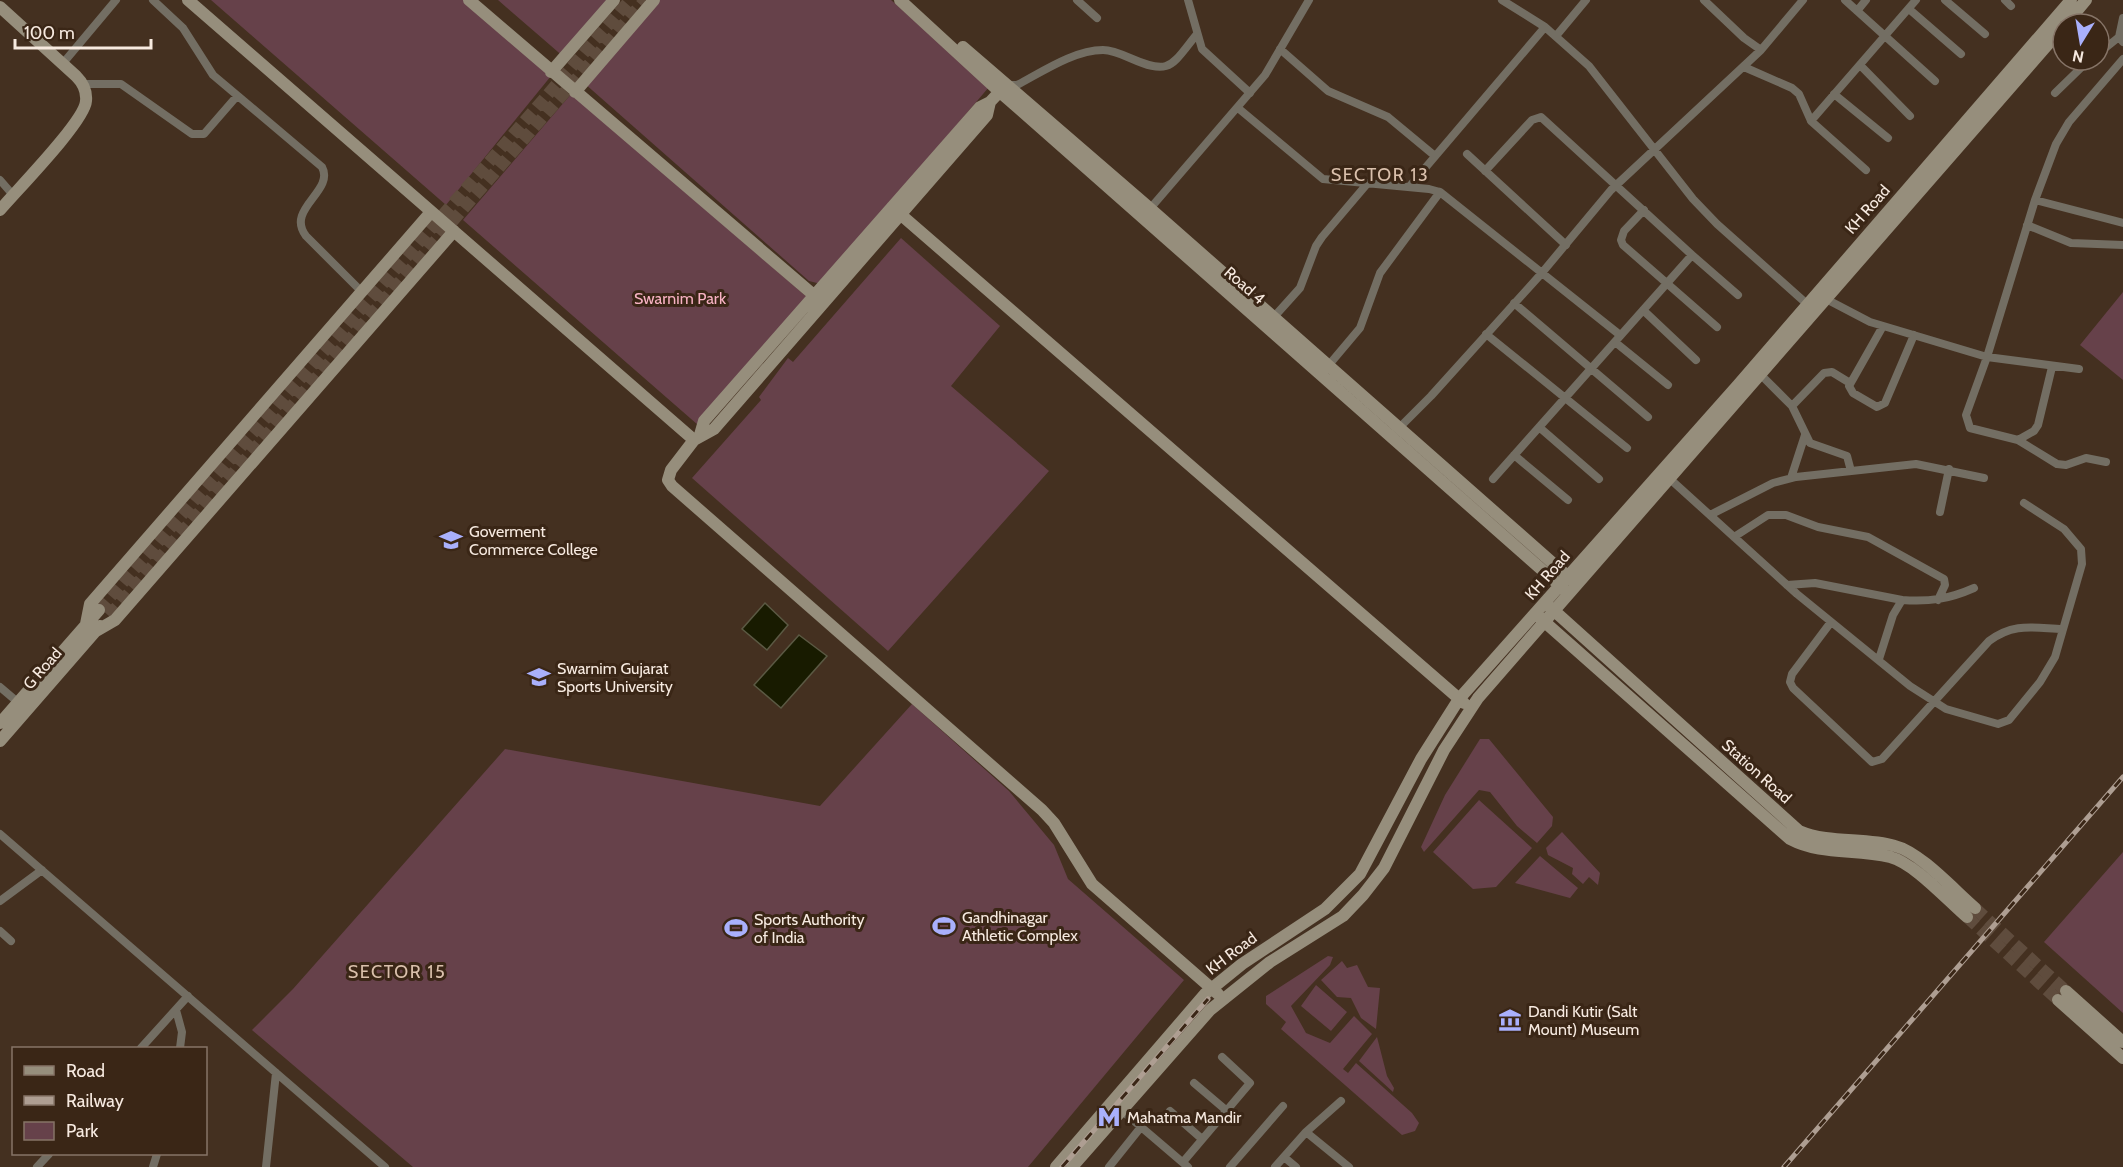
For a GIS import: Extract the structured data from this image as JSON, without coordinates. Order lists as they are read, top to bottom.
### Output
{
  "streets": {
    "street": [
      "KH Road",
      "Road 4",
      "G Road",
      "Station Road"
    ]
  },
  "crossings": [
    ["KH Road", "Road 4"],
    ["KH Road", "Station Road"]
  ],
  "districts": ["SECTOR 13", "SECTOR 15"],
  "parks": ["Swarnim Park"],
  "places": {
    "school or university": ["Goverment Commerce College", "Swarnim Gujarat Sports University"],
    "sports": ["Gandhinagar Athletic Complex", "Sports Authority of India"],
    "museum": ["Dandi Kutir (Salt Mount) Museum"],
    "metro station": ["Mahatma Mandir"]
  },
  "legend": ["Road", "Railway", "Park"],
  "scale_bar": "100 m",
  "north": "bottom"
}
